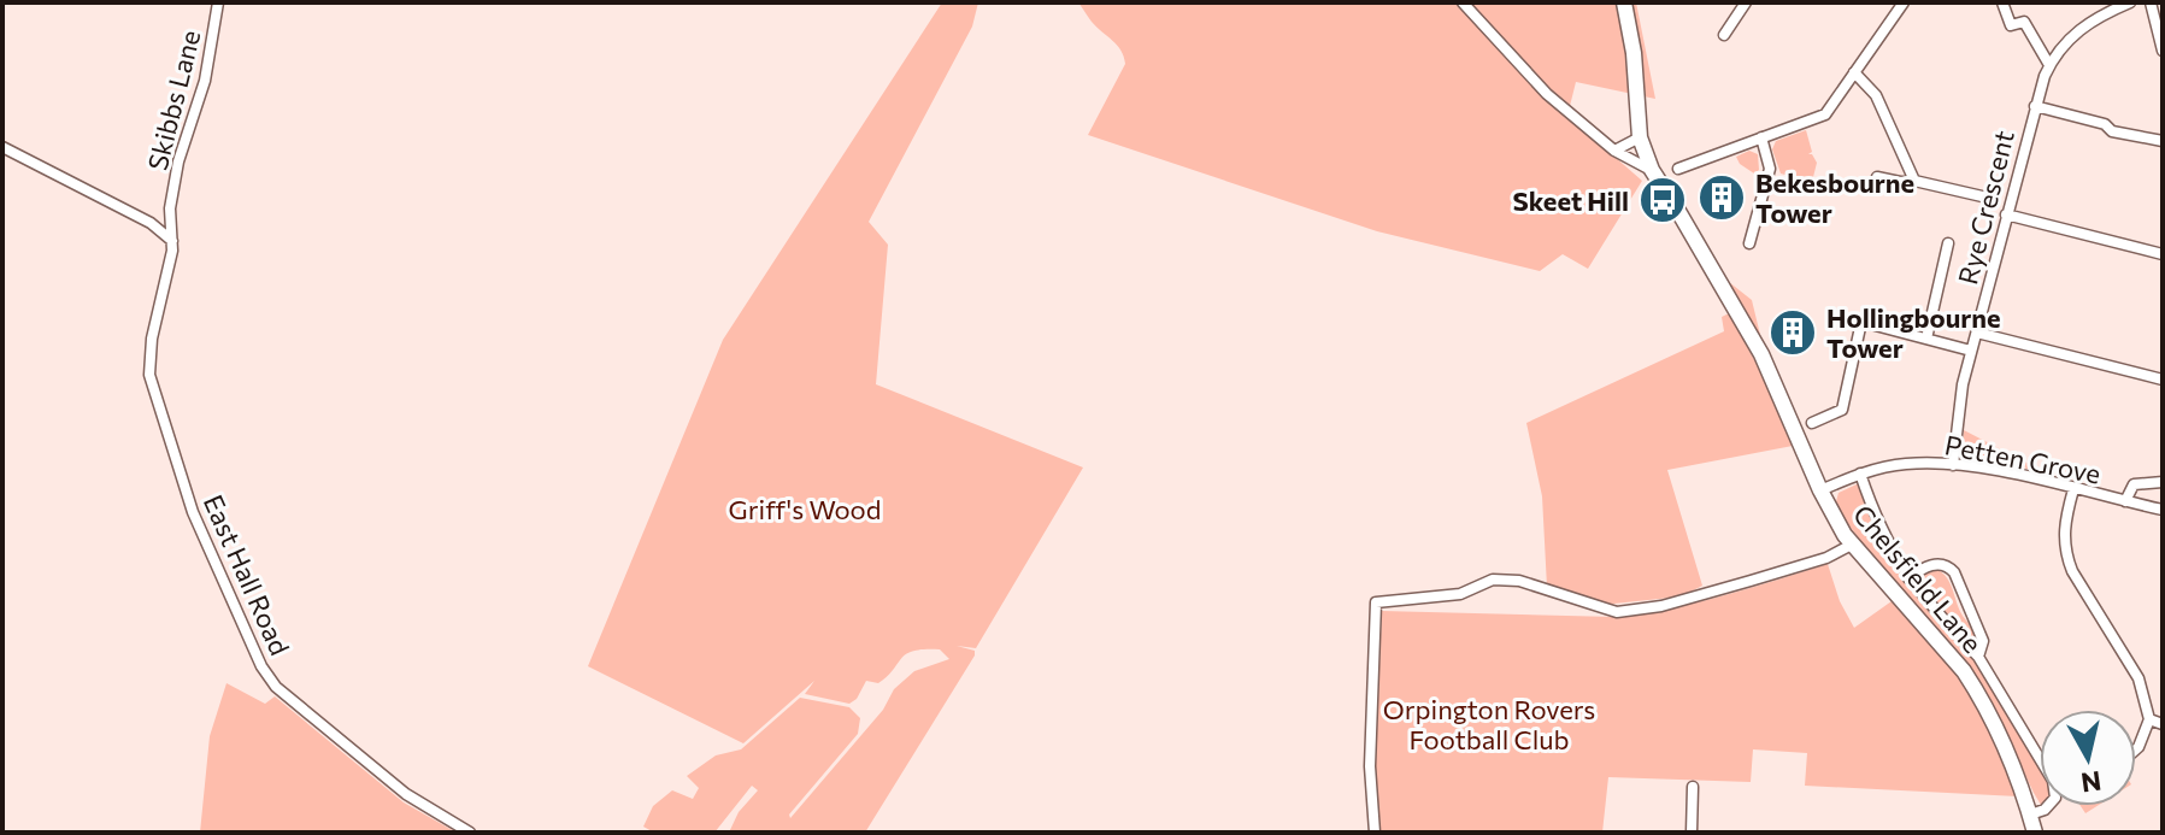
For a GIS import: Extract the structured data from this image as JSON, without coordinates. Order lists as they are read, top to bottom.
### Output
{
  "streets": {
    "street": [
      "Skibbs Lane",
      "Rye Crescent",
      "Petten Grove",
      "East Hall Road",
      "Chelsfield Lane"
    ]
  },
  "crossings": [
    ["Skibbs Lane", "East Hall Road"],
    ["Rye Crescent", "Petten Grove"],
    ["Petten Grove", "Chelsfield Lane"]
  ],
  "parks": ["Griff's Wood", "Orpington Rovers Football Club"],
  "places": {
    "building": ["Bekesbourne Tower", "Hollingbourne Tower"],
    "bus stop": ["Skeet Hill"]
  },
  "north": "bottom"
}
